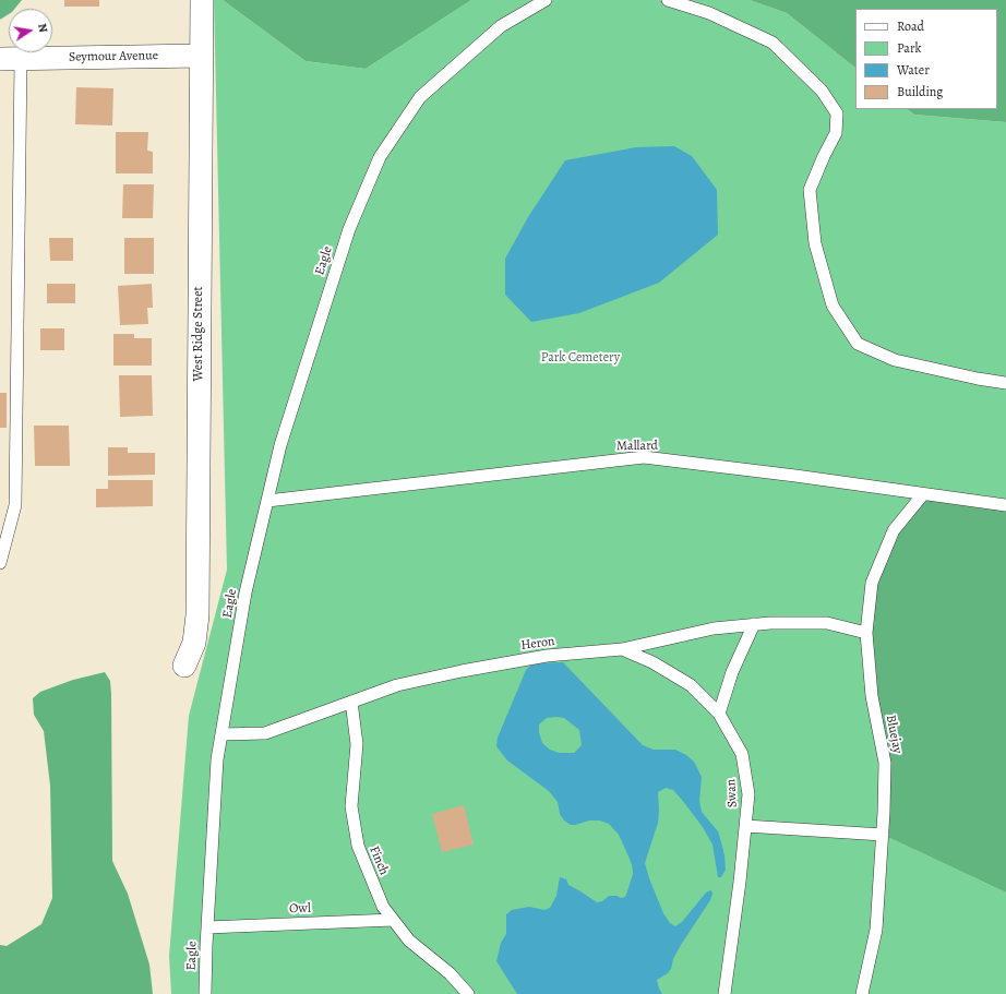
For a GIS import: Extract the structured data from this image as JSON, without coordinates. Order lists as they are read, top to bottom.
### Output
{
  "streets": {
    "street": ["Seymour Avenue", "West Ridge Street"],
    "lane": [
      "Eagle",
      "Mallard",
      "Heron",
      "Bluejay",
      "Swan",
      "Finch",
      "Owl"
    ]
  },
  "crossings": [
    ["Seymour Avenue", "West Ridge Street"],
    ["Eagle", "Mallard"],
    ["Eagle", "Heron"],
    ["Eagle", "Owl"],
    ["Mallard", "Bluejay"],
    ["Heron", "Bluejay"],
    ["Heron", "Swan"],
    ["Heron", "Finch"],
    ["Finch", "Owl"]
  ],
  "parks": ["Park Cemetery"],
  "legend": [
    "Road",
    "Park",
    "Water",
    "Building"
  ],
  "north": "right"
}
